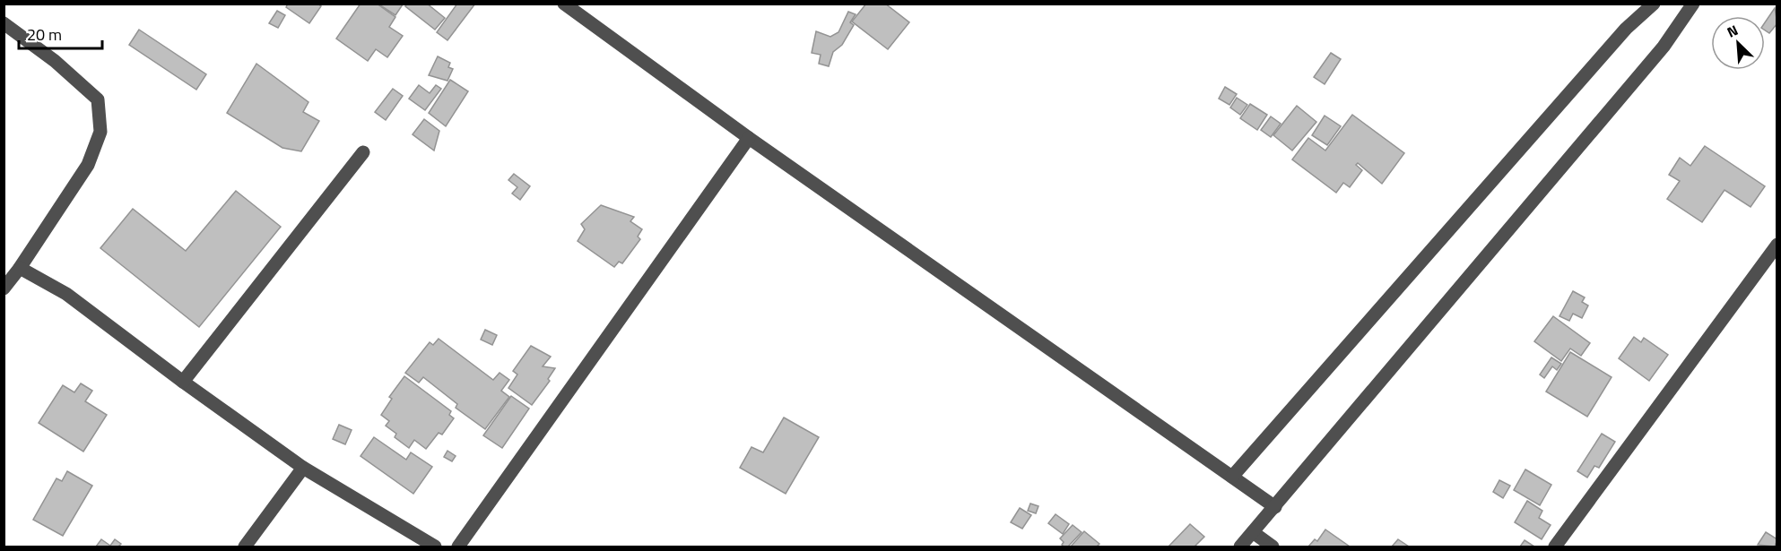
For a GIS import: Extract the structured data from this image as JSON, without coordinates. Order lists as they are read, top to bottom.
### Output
{
  "scale_bar": "20 m",
  "north": "top left"
}
